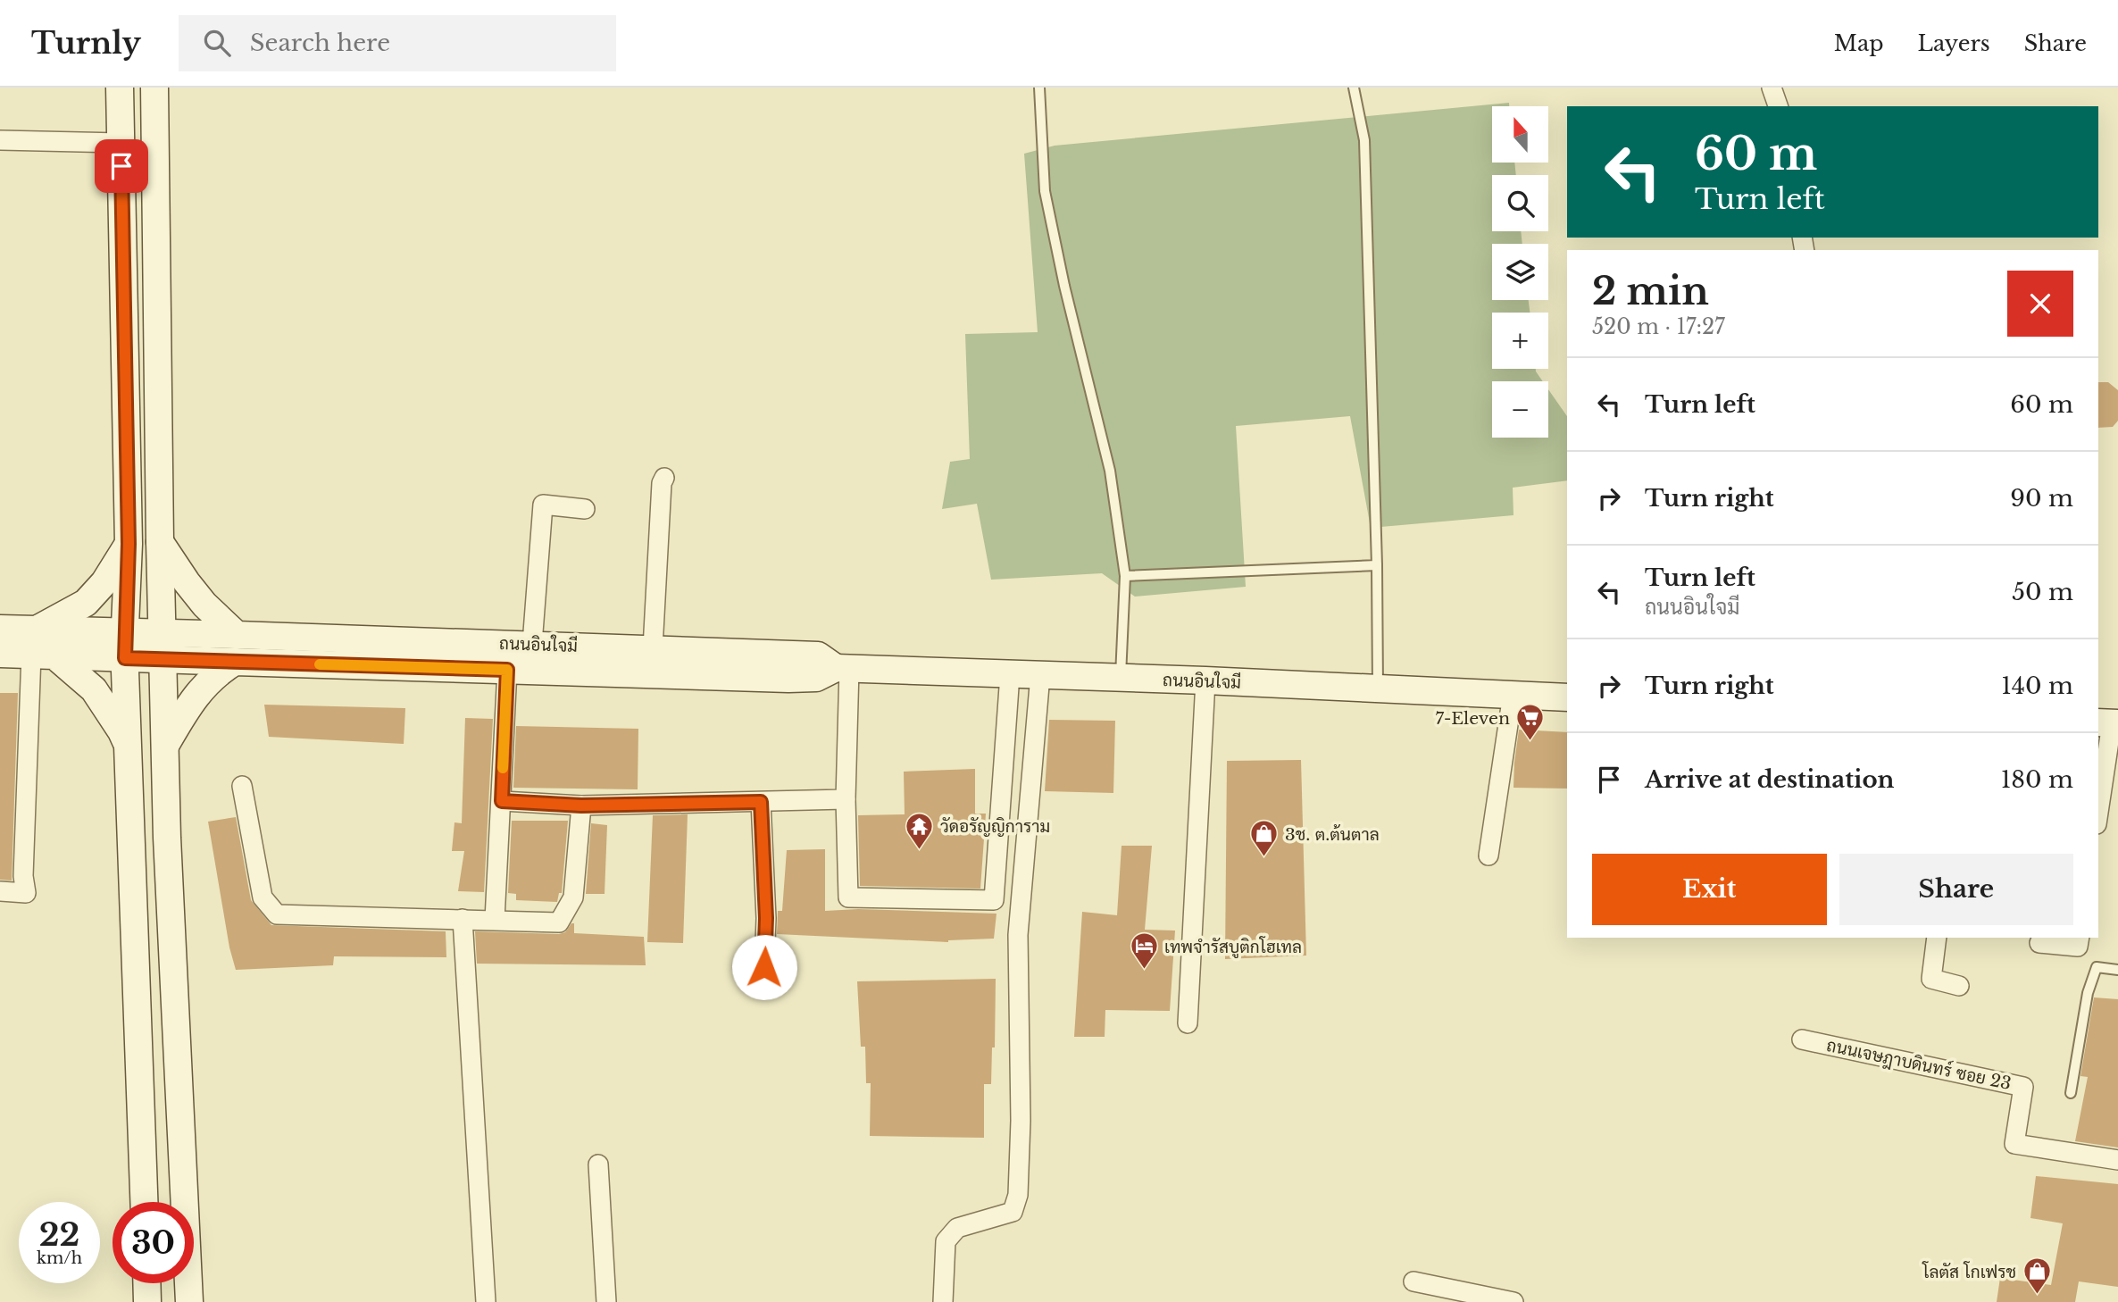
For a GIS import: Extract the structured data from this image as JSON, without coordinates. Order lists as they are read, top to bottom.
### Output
{
  "streets": {
    "main road": ["ถนนอินใจมี"],
    "street": ["ถนนเจษฎาบดินทร์ ซอย 23"]
  },
  "places": {
    "supermarket": ["7-Eleven"],
    "temple": ["วัดอรัญญิการาม"],
    "shop": ["3ช. ต.ต้นตาล", "โลตัส โกเฟรช"],
    "hotel": ["เทพจำรัสบูติกโฮเทล"]
  },
  "north": "top",
  "page": {
    "header": "Turnly",
    "search": "Search here",
    "nav": ["Map", "Layers", "Share"],
    "map_buttons": ["+", "−"],
    "turn": ["60 m", "Turn left"],
    "heading": ["2 min", "520 m · 17:27"],
    "list": [
      {
        "name": "Turn left",
        "value": "60 m"
      },
      {
        "name": "Turn right",
        "value": "90 m"
      },
      {
        "name": "Turn left",
        "note": "ถนนอินใจมี",
        "value": "50 m"
      },
      {
        "name": "Turn right",
        "value": "140 m"
      },
      {
        "name": "Arrive at destination",
        "value": "180 m"
      }
    ],
    "buttons": ["Exit", "Share"],
    "speed": "22 km/h",
    "limit": "30"
  }
}
